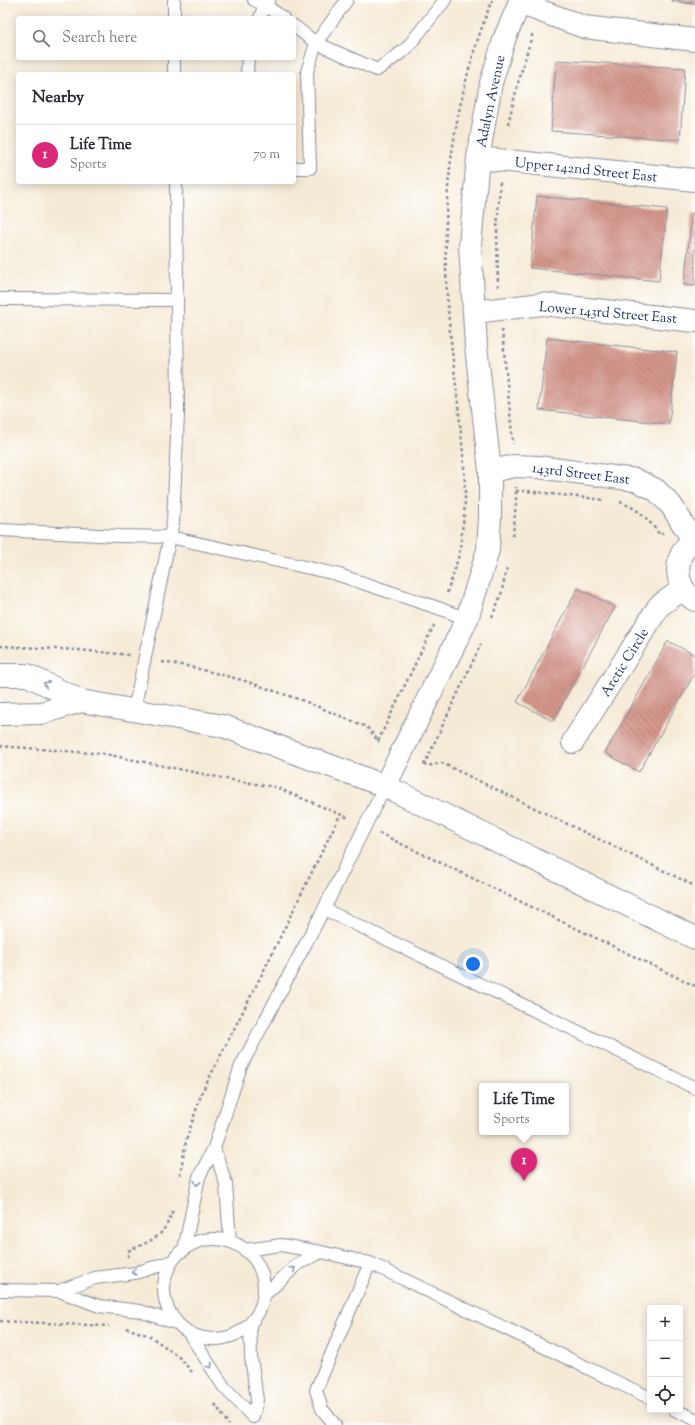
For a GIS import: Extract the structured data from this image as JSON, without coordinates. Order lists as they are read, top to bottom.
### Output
{
  "streets": {
    "street": [
      "Adalyn Avenue",
      "Upper 142nd Street East",
      "Lower 143rd Street East",
      "143rd Street East",
      "Arctic Circle"
    ]
  },
  "crossings": [
    ["Adalyn Avenue", "Upper 142nd Street East"],
    ["Adalyn Avenue", "Lower 143rd Street East"],
    ["Adalyn Avenue", "143rd Street East"]
  ],
  "page": {
    "search": "Search here",
    "heading": "Nearby",
    "list": [
      {
        "mark": "1",
        "name": "Life Time",
        "note": "Sports",
        "value": "70 m"
      }
    ],
    "popup": ["Life Time", "Sports"],
    "pins": "1",
    "map_buttons": ["+", "−"]
  }
}
